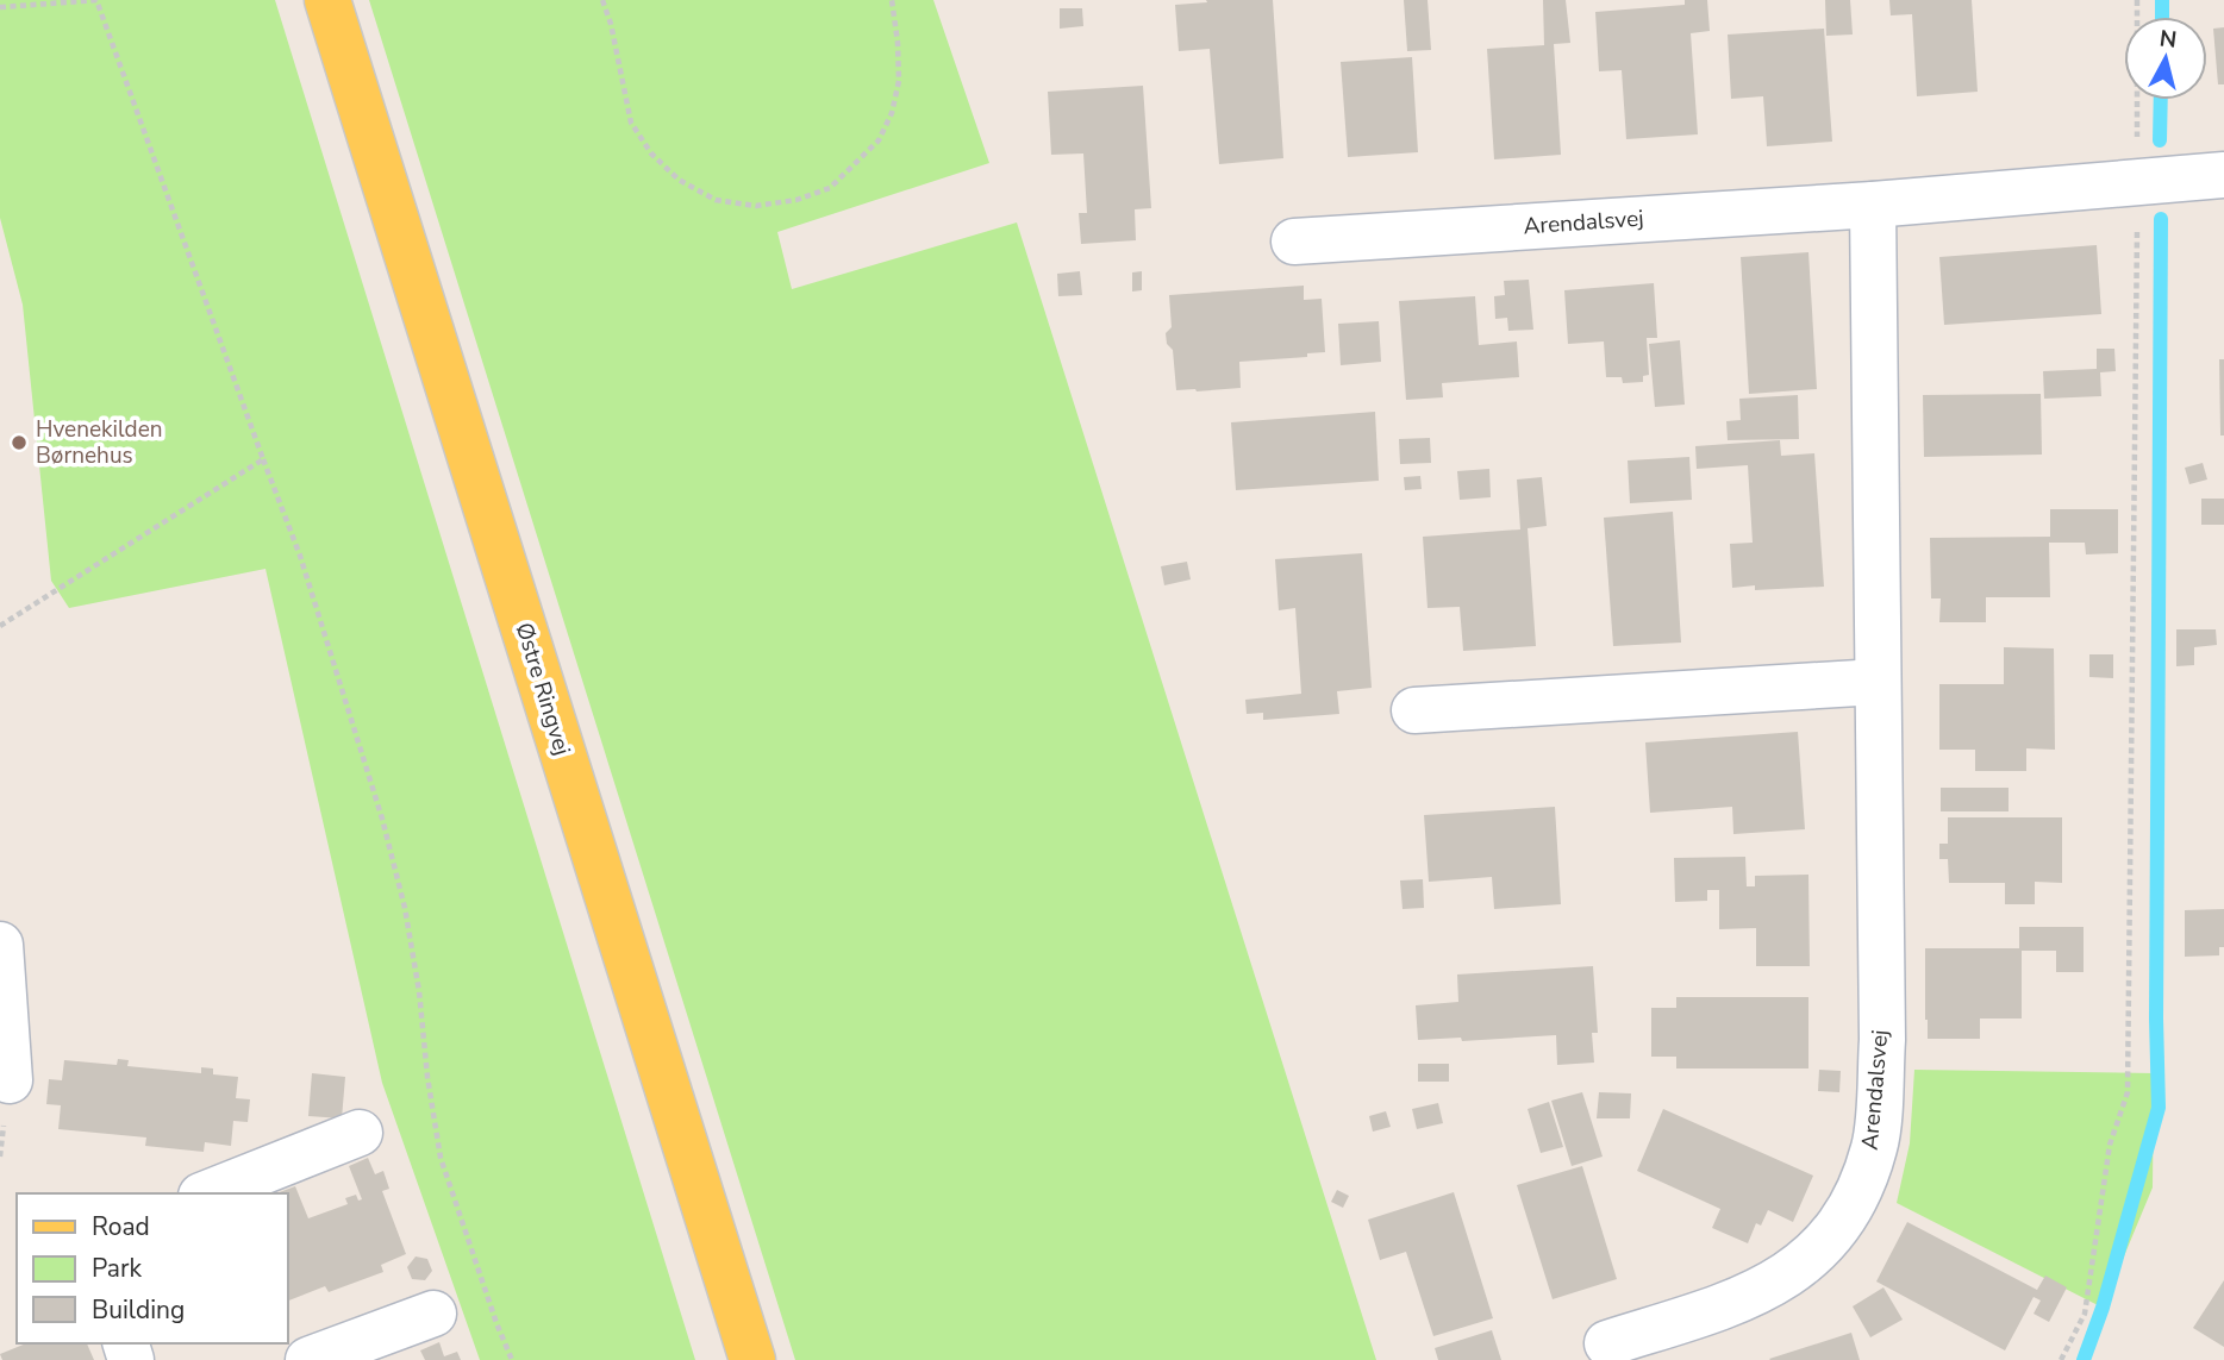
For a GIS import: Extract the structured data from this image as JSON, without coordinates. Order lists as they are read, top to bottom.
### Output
{
  "streets": {
    "main road": ["Østre Ringvej"],
    "street": ["Arendalsvej"]
  },
  "places": ["Hvenekilden Børnehus"],
  "legend": ["Road", "Park", "Building"],
  "north": "top"
}
